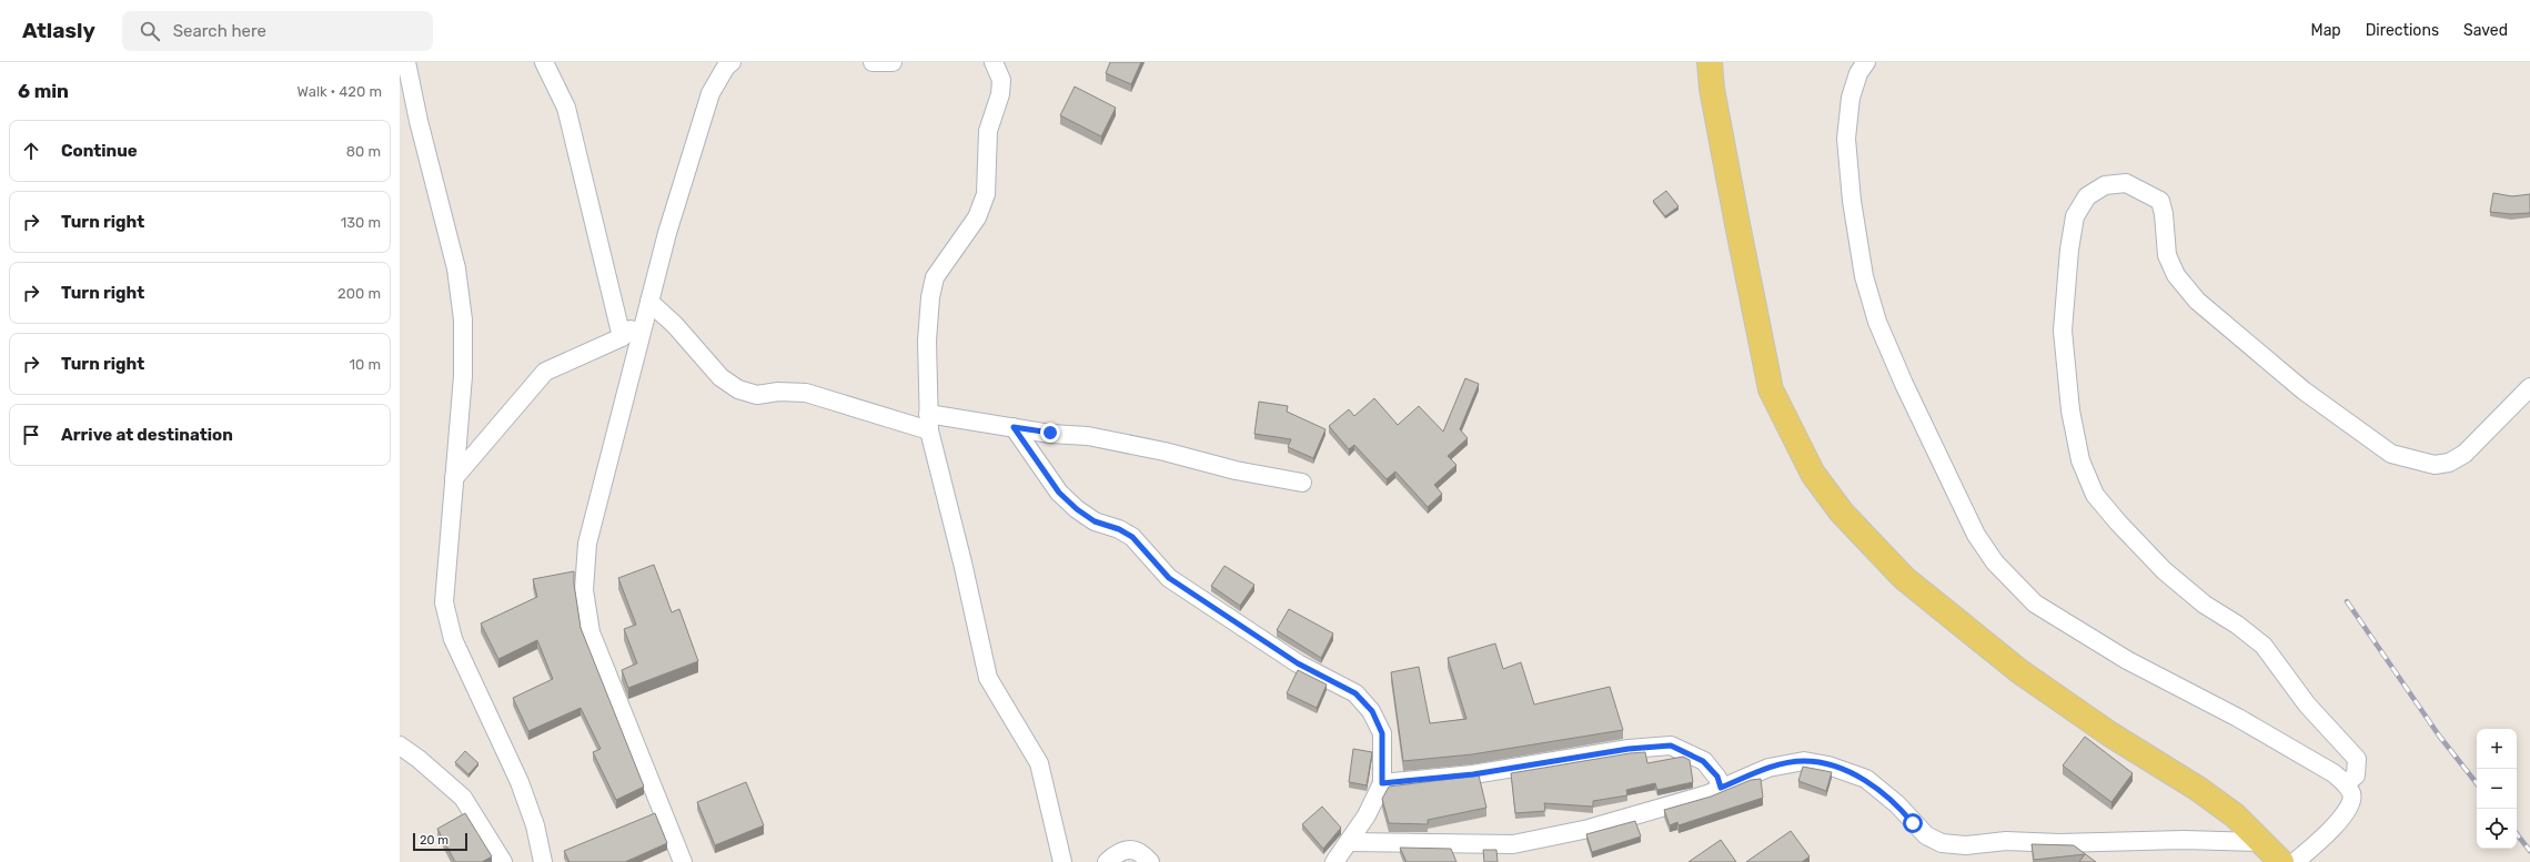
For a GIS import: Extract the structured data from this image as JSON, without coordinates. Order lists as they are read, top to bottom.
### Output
{
  "scale_bar": "20 m",
  "page": {
    "header": "Atlasly",
    "search": "Search here",
    "nav": ["Map", "Directions", "Saved"],
    "heading": ["6 min", "Walk · 420 m"],
    "list": [
      ["Continue", "80 m"],
      ["Turn right", "130 m"],
      ["Turn right", "200 m"],
      ["Turn right", "10 m"],
      "Arrive at destination"
    ],
    "map_buttons": ["+", "−"],
    "scale": "20 m"
  }
}
